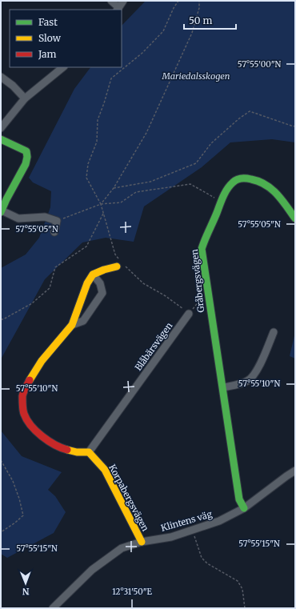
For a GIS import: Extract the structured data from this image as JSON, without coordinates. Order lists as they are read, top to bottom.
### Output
{
  "streets": {
    "street": [
      "Gråbergsvägen",
      "Blåbärsvägen",
      "Korpabergsvägen",
      "Klintens väg"
    ]
  },
  "crossings": [
    ["Gråbergsvägen", "Klintens väg"],
    ["Blåbärsvägen", "Korpabergsvägen"],
    ["Korpabergsvägen", "Klintens väg"]
  ],
  "parks": ["Mariedalsskogen"],
  "legend": ["Fast", "Slow", "Jam"],
  "scale_bar": "50 m",
  "north": "bottom",
  "coordinates": [
    "57°55'00\"N",
    "57°55'05\"N",
    "57°55'10\"N",
    "57°55'15\"N",
    "12°31'50\"E"
  ]
}
